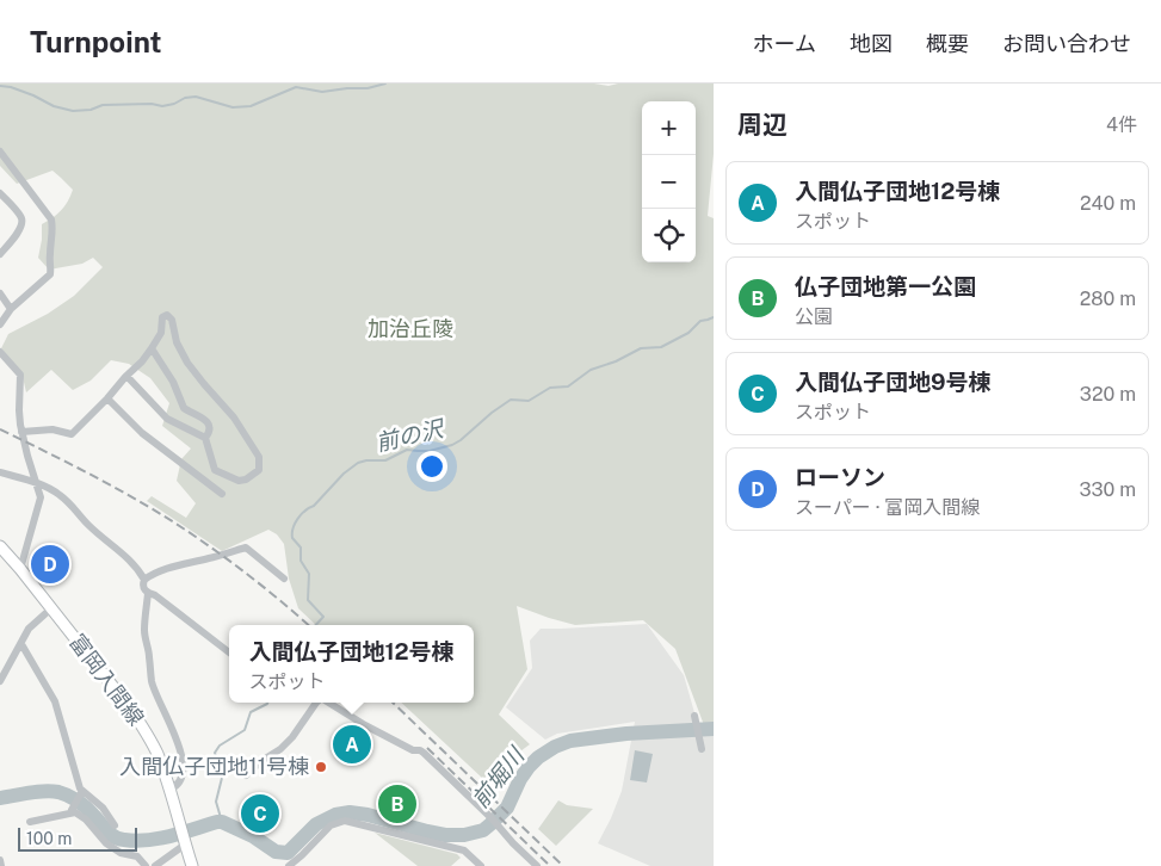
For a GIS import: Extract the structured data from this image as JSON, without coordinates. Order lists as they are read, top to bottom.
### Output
{
  "streets": {
    "main road": ["富岡入間線"]
  },
  "water": ["前の沢", "前堀川"],
  "parks": ["加治丘陵"],
  "places": ["入間仏子団地11号棟"],
  "scale_bar": "100 m",
  "page": {
    "header": "Turnpoint",
    "nav": [
      "ホーム",
      "地図",
      "概要",
      "お問い合わせ"
    ],
    "heading": ["周辺", "4件"],
    "map_buttons": ["+", "−"],
    "list": [
      {
        "mark": "A",
        "name": "入間仏子団地12号棟",
        "note": "スポット",
        "value": "240 m"
      },
      {
        "mark": "B",
        "name": "仏子団地第一公園",
        "note": "公園",
        "value": "280 m"
      },
      {
        "mark": "C",
        "name": "入間仏子団地9号棟",
        "note": "スポット",
        "value": "320 m"
      },
      {
        "mark": "D",
        "name": "ローソン",
        "note": "スーパー · 富岡入間線",
        "value": "330 m"
      }
    ],
    "pins": [
      "D",
      "A",
      "B",
      "C"
    ],
    "popup": ["入間仏子団地12号棟", "スポット"],
    "scale": "100 m"
  }
}
